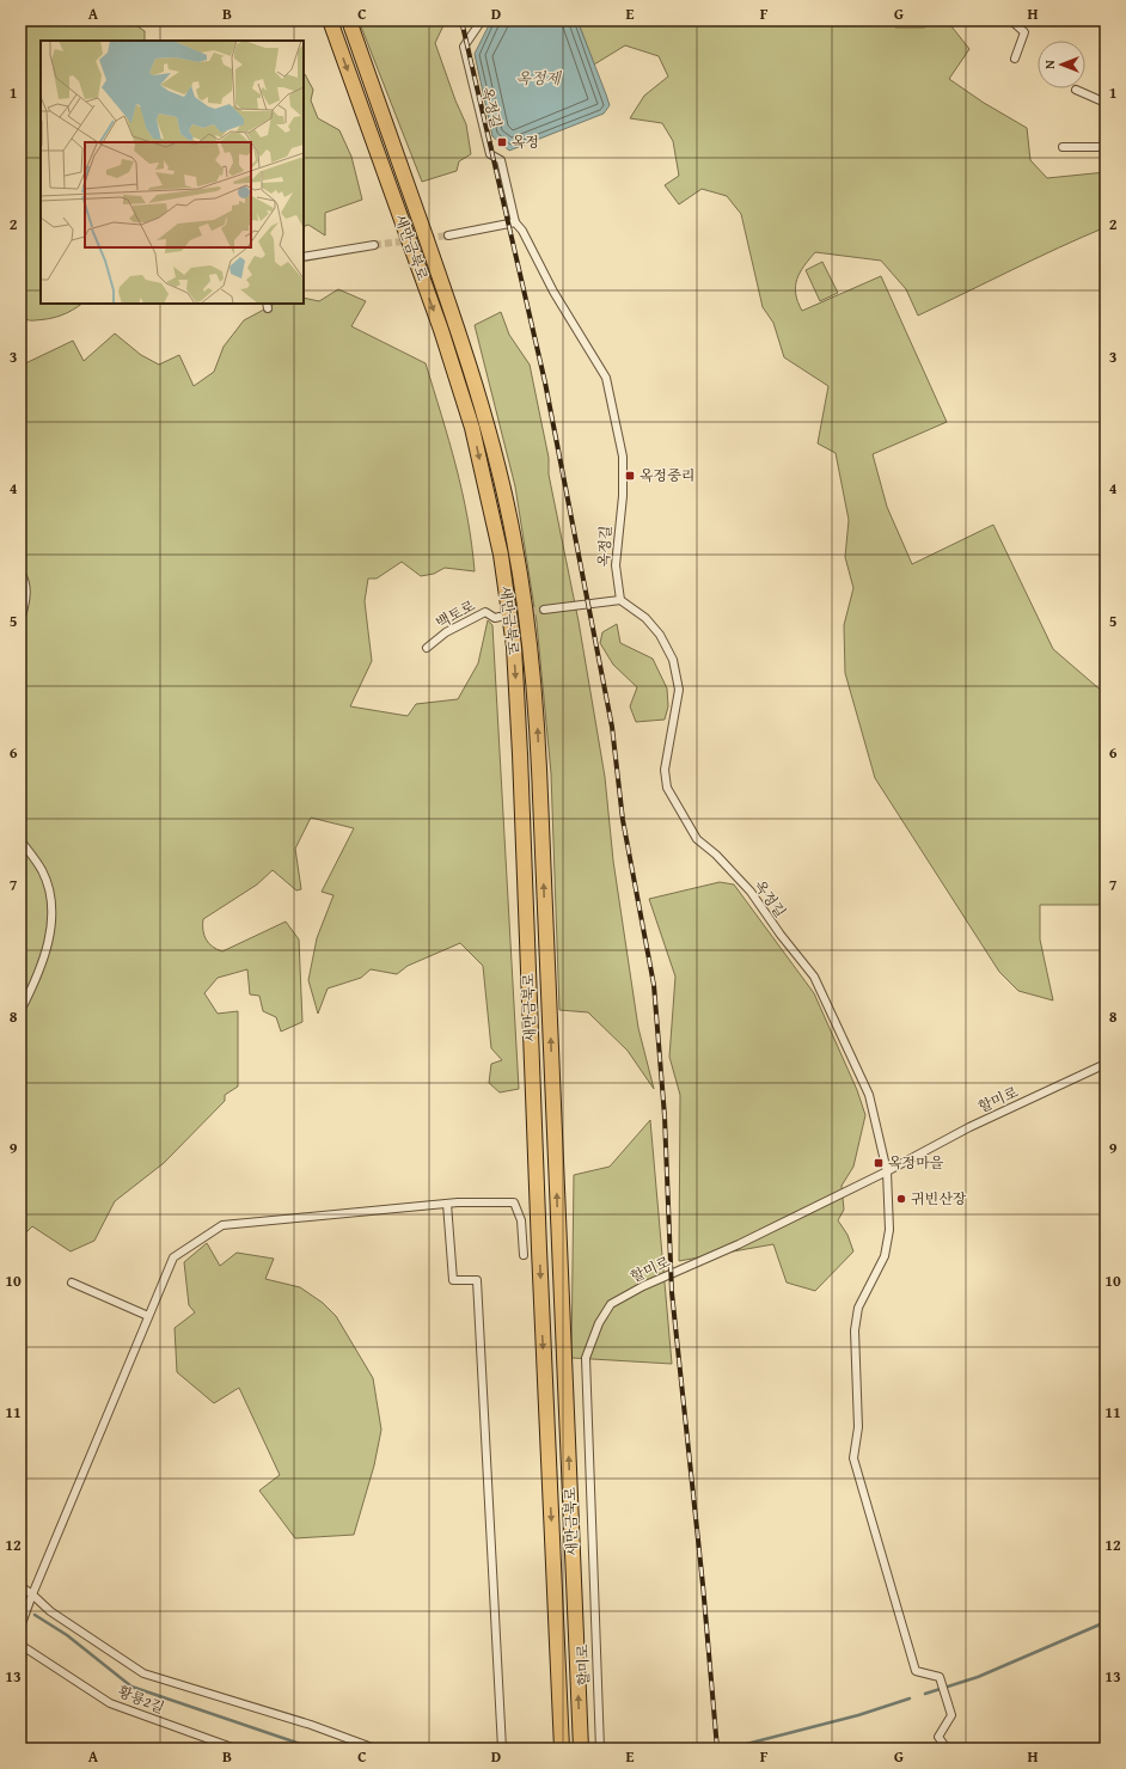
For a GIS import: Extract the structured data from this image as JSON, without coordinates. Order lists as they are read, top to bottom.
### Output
{
  "streets": {
    "highway": ["새만금북로"],
    "street": [
      "옥정길",
      "백토로",
      "할미로",
      "황룡2길"
    ]
  },
  "crossings": [
    ["옥정길", "할미로"]
  ],
  "water": ["옥정제"],
  "places": {
    "transit": ["옥정", "옥정중리", "옥정마을"],
    "other": ["귀빈산장"]
  },
  "north": "left",
  "grid": {
    "columns": [
      "A",
      "B",
      "C",
      "D",
      "E",
      "F",
      "G",
      "H"
    ],
    "rows": [
      "1",
      "2",
      "3",
      "4",
      "5",
      "6",
      "7",
      "8",
      "9",
      "10",
      "11",
      "12",
      "13"
    ]
  }
}
